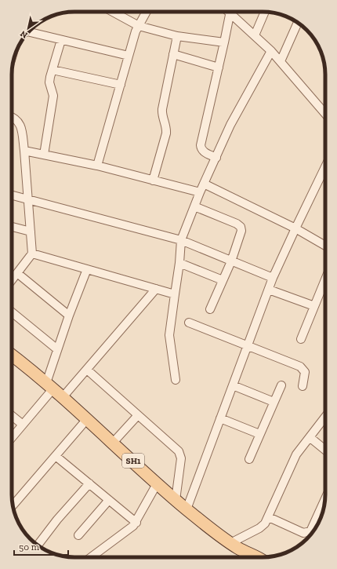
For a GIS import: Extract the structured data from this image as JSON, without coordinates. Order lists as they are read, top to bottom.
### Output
{
  "streets": {
    "main road": ["SH1"]
  },
  "scale_bar": "50 m",
  "north": "bottom left"
}
